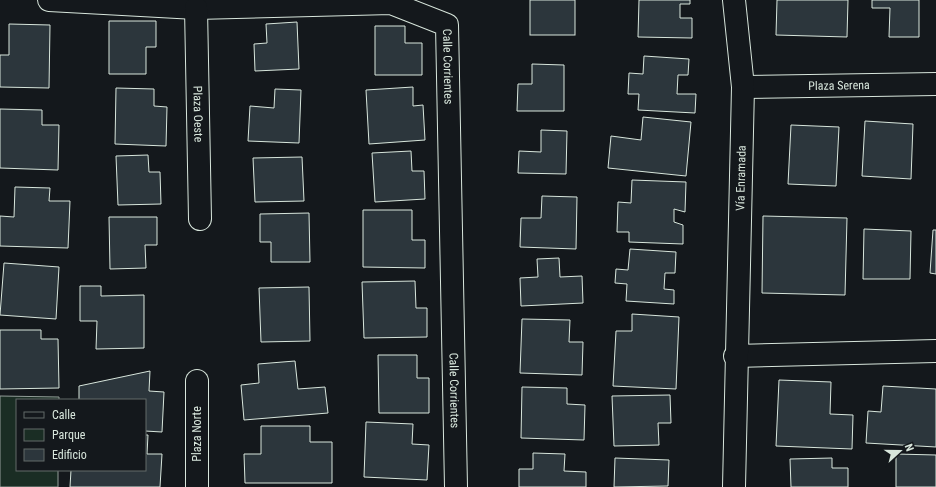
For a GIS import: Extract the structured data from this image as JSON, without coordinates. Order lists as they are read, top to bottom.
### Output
{
  "streets": {
    "street": [
      "Calle Corrientes",
      "Plaza Serena",
      "Plaza Oeste",
      "Vía Enramada",
      "Plaza Norte"
    ]
  },
  "crossings": [
    ["Calle Corrientes", "Plaza Oeste"],
    ["Plaza Serena", "Vía Enramada"]
  ],
  "legend": ["Calle", "Parque", "Edificio"],
  "north": "right"
}
